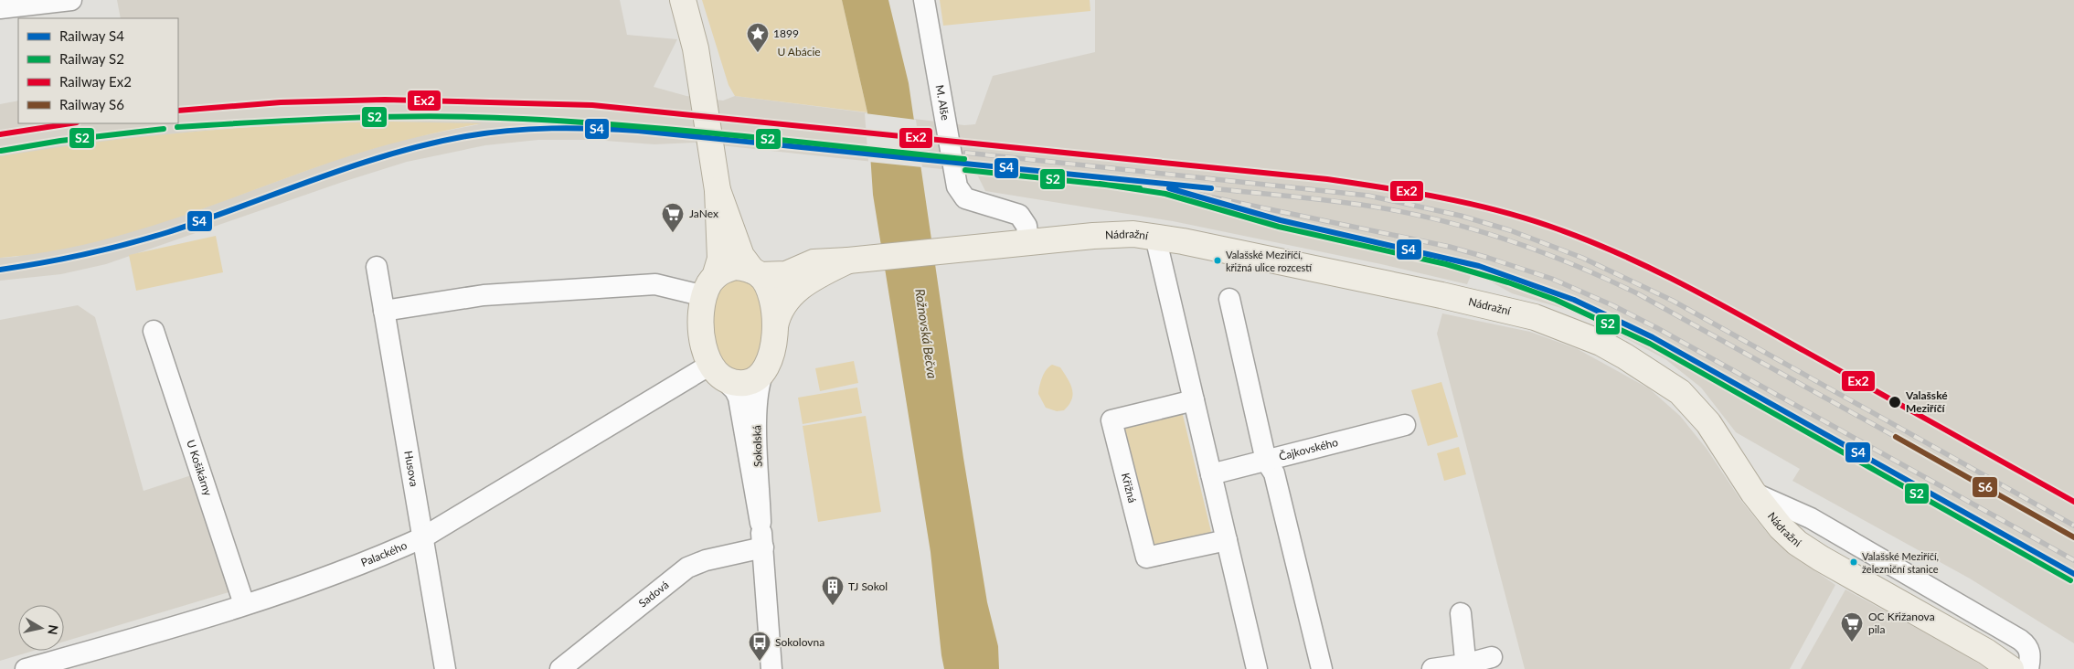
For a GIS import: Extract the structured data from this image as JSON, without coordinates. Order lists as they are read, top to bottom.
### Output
{
  "streets": {
    "main road": ["Nádražní", "Sokolská"],
    "street": [
      "M. Alše",
      "Čajkovského",
      "U Košikárny",
      "Husova",
      "Křižná",
      "Palackého",
      "Sadová"
    ]
  },
  "crossings": [
    ["M. Alše", "Nádražní"],
    ["Nádražní", "Sokolská"],
    ["Nádražní", "Palackého"],
    ["Sokolská", "Palackého"],
    ["Sokolská", "Sadová"],
    ["U Košikárny", "Palackého"],
    ["Husova", "Palackého"]
  ],
  "water": ["Rožnovská Bečva"],
  "parks": ["U Abácie"],
  "places": {
    "place": ["1899"],
    "supermarket": ["JaNex", "OC Křižanova pila"],
    "other": ["Valašské Meziříčí, křižná ulice rozcestí", "Valašské Meziříčí", "Valašské Meziříčí, železniční stanice"],
    "building": ["TJ Sokol"],
    "bus stop": ["Sokolovna"]
  },
  "lines": [
    "rail line Ex2",
    "rail line S2",
    "rail line S4",
    "rail line S6"
  ],
  "legend": [
    "Railway S4",
    "Railway S2",
    "Railway Ex2",
    "Railway S6"
  ],
  "north": "right"
}
